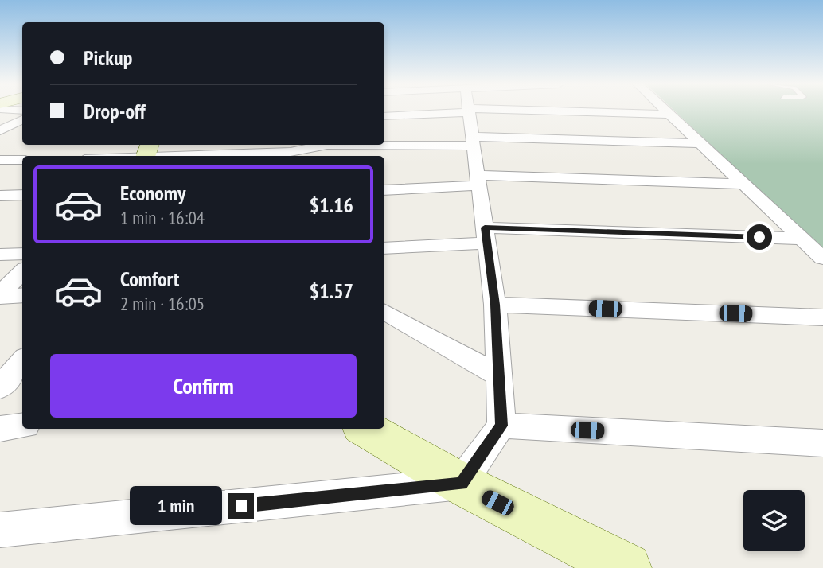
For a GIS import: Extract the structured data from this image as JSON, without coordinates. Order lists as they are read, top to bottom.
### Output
{
  "page": {
    "banner": ["Pickup", "Drop-off"],
    "list": [
      {
        "name": "Economy",
        "note": "1 min · 16:04",
        "value": "$1.16"
      },
      {
        "name": "Comfort",
        "note": "2 min · 16:05",
        "value": "$1.57"
      }
    ],
    "buttons": "Confirm",
    "bubble": "1 min"
  }
}
